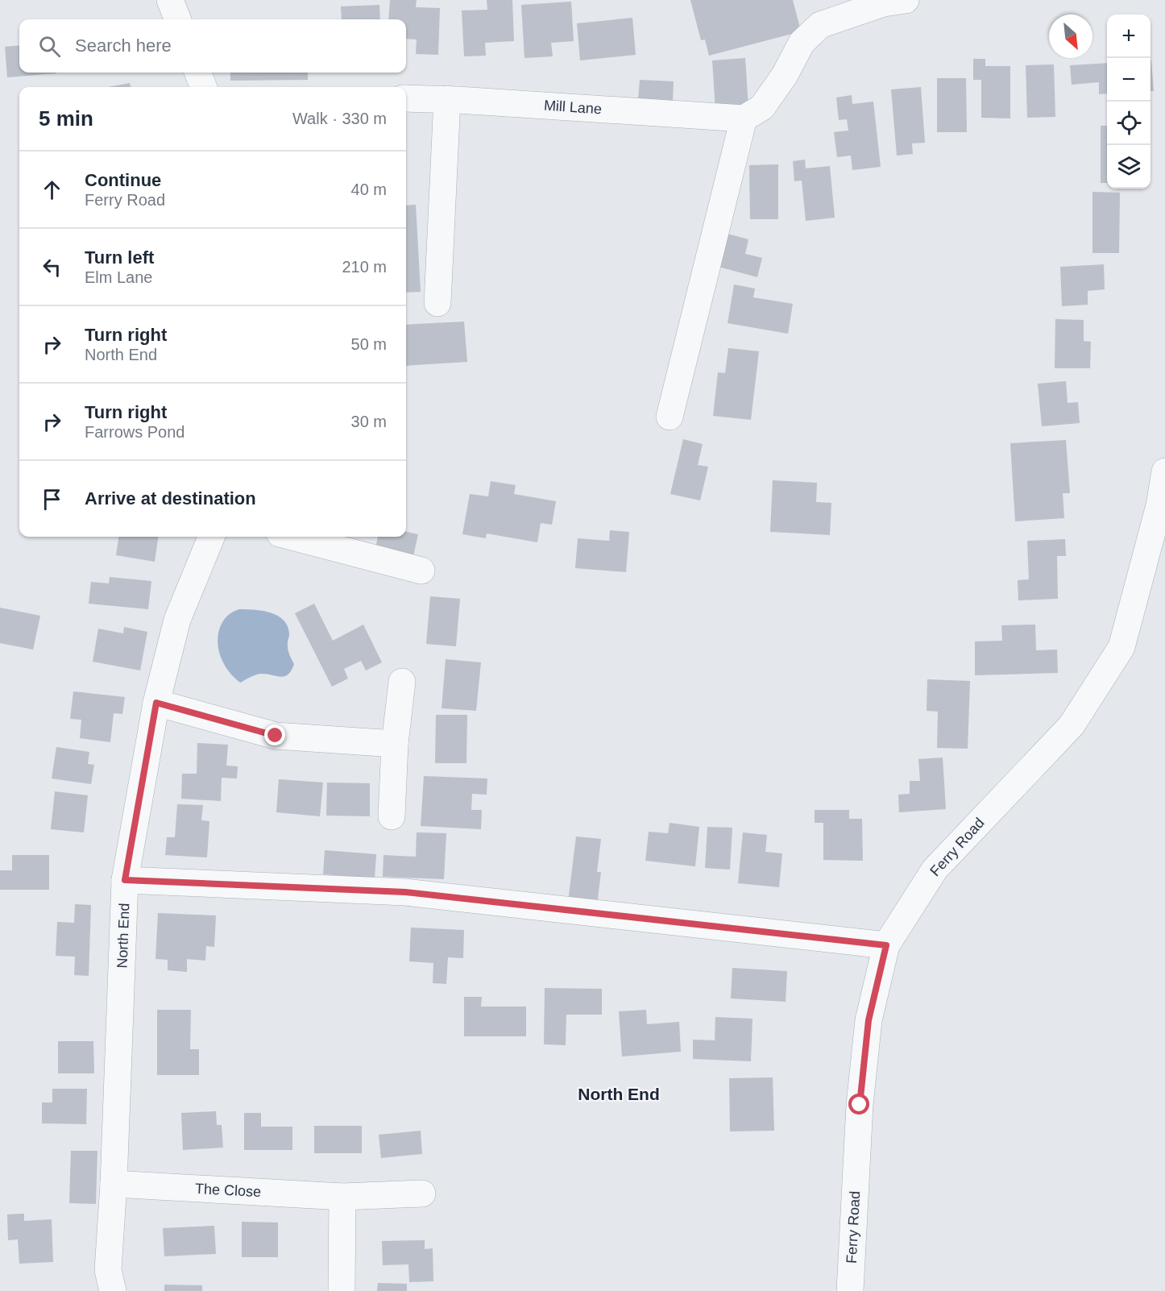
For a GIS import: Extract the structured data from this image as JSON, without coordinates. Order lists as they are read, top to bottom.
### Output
{
  "streets": {
    "street": [
      "Mill Lane",
      "Ferry Road",
      "North End",
      "The Close"
    ]
  },
  "crossings": [
    ["North End", "The Close"]
  ],
  "districts": ["North End"],
  "north": "bottom right",
  "page": {
    "map_buttons": ["+", "−"],
    "search": "Search here",
    "heading": ["5 min", "Walk · 330 m"],
    "list": [
      ["Continue", "Ferry Road", "40 m"],
      ["Turn left", "Elm Lane", "210 m"],
      ["Turn right", "North End", "50 m"],
      ["Turn right", "Farrows Pond", "30 m"],
      "Arrive at destination"
    ]
  }
}
